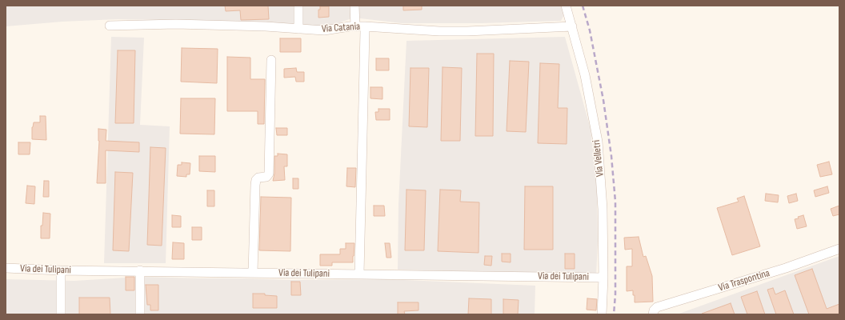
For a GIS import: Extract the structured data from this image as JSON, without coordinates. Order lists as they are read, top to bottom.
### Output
{
  "streets": {
    "street": [
      "Via Catania",
      "Via Velletri",
      "Via dei Tulipani",
      "Via Traspontina"
    ]
  },
  "crossings": [
    ["Via Catania", "Via Velletri"],
    ["Via Velletri", "Via dei Tulipani"]
  ]
}
